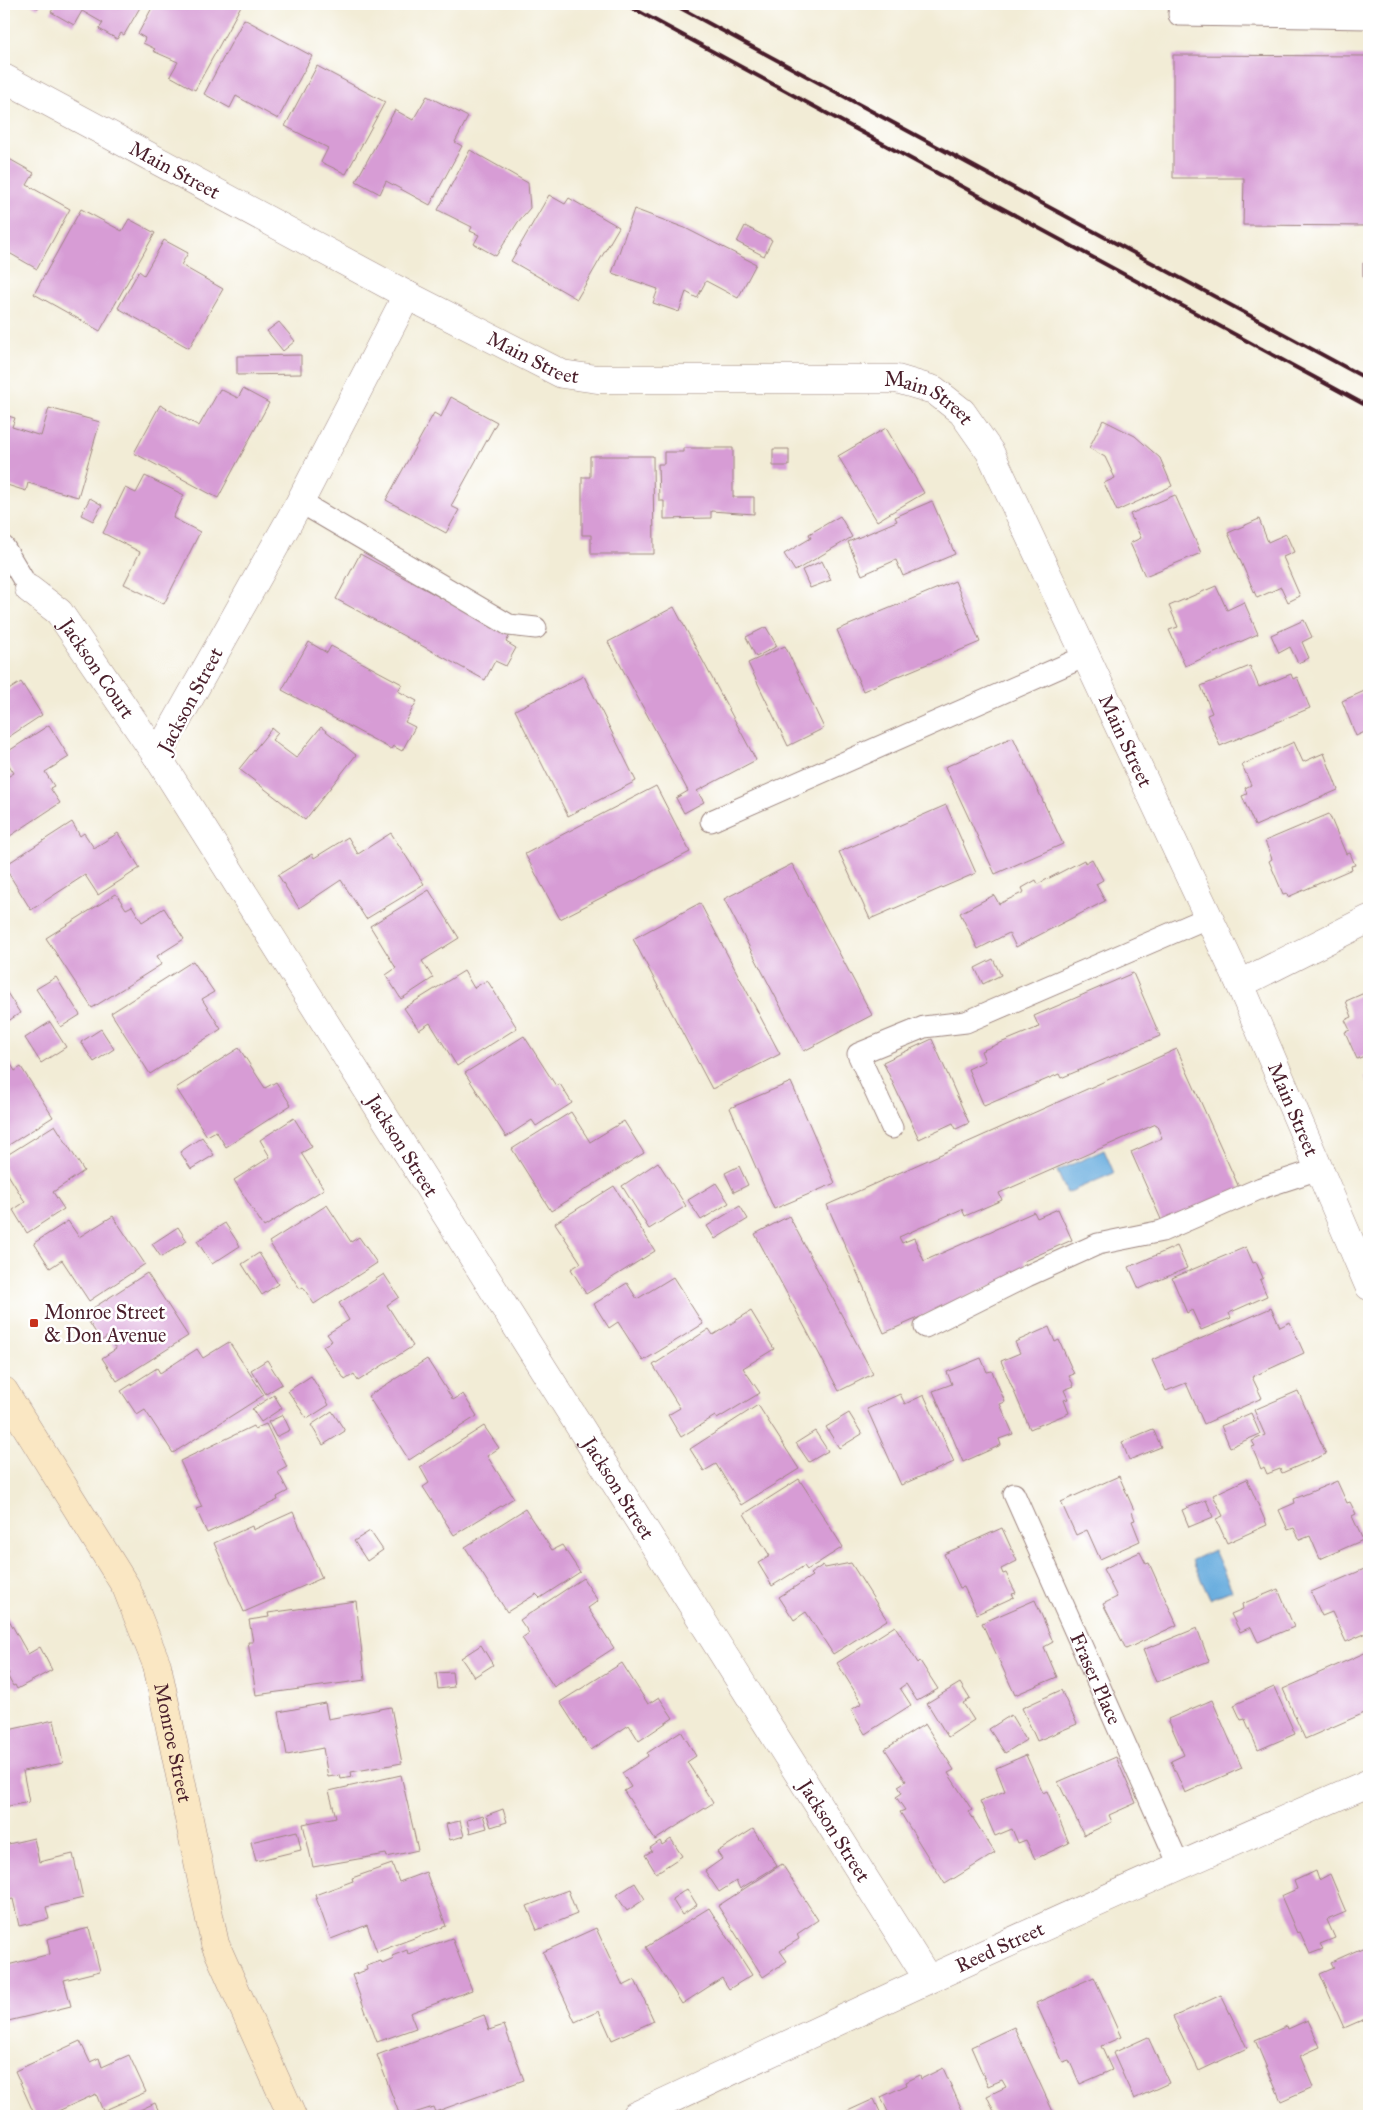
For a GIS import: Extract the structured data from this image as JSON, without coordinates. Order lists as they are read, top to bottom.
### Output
{
  "streets": {
    "main road": ["Monroe Street"],
    "street": [
      "Main Street",
      "Jackson Court",
      "Jackson Street",
      "Reed Street"
    ],
    "lane": ["Fraser Place"]
  },
  "crossings": [
    ["Main Street", "Jackson Street"],
    ["Jackson Court", "Jackson Street"],
    ["Jackson Street", "Reed Street"],
    ["Fraser Place", "Reed Street"]
  ],
  "places": {
    "transit": ["Monroe Street & Don Avenue"]
  }
}
